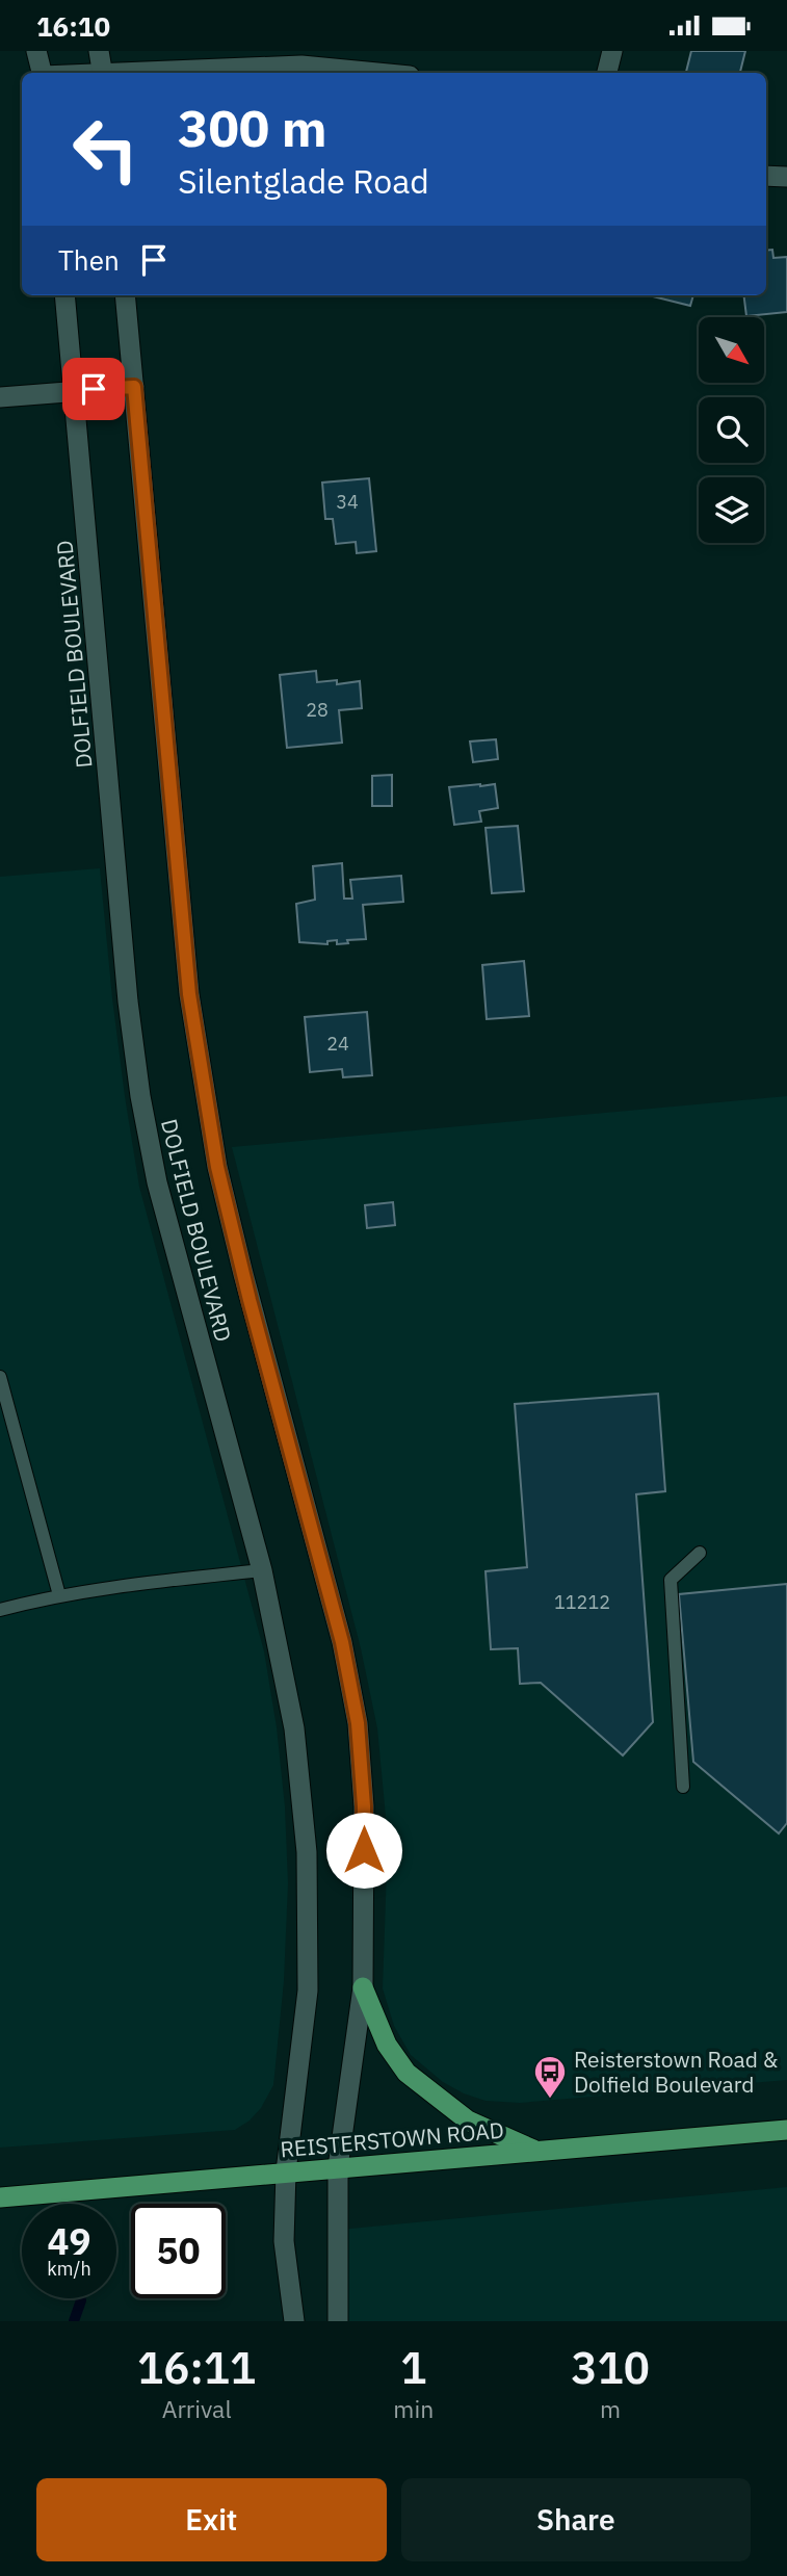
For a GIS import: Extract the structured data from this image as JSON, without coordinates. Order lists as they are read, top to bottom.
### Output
{
  "streets": {
    "main road": ["DOLFIELD BOULEVARD", "REISTERSTOWN ROAD"]
  },
  "crossings": [
    ["DOLFIELD BOULEVARD", "REISTERSTOWN ROAD"]
  ],
  "places": {
    "bus stop": ["Reisterstown Road & Dolfield Boulevard"]
  },
  "house_numbers": [
    "34",
    "28",
    "24",
    "11212"
  ],
  "north": "bottom right",
  "page": {
    "status": "16:10",
    "turn": ["300 m", "Silentglade Road"],
    "then": "Then",
    "speed": "49 km/h",
    "limit": "50",
    "eta": [
      "16:11",
      "Arrival",
      "1",
      "min",
      "310",
      "m"
    ],
    "buttons": ["Exit", "Share"]
  }
}
